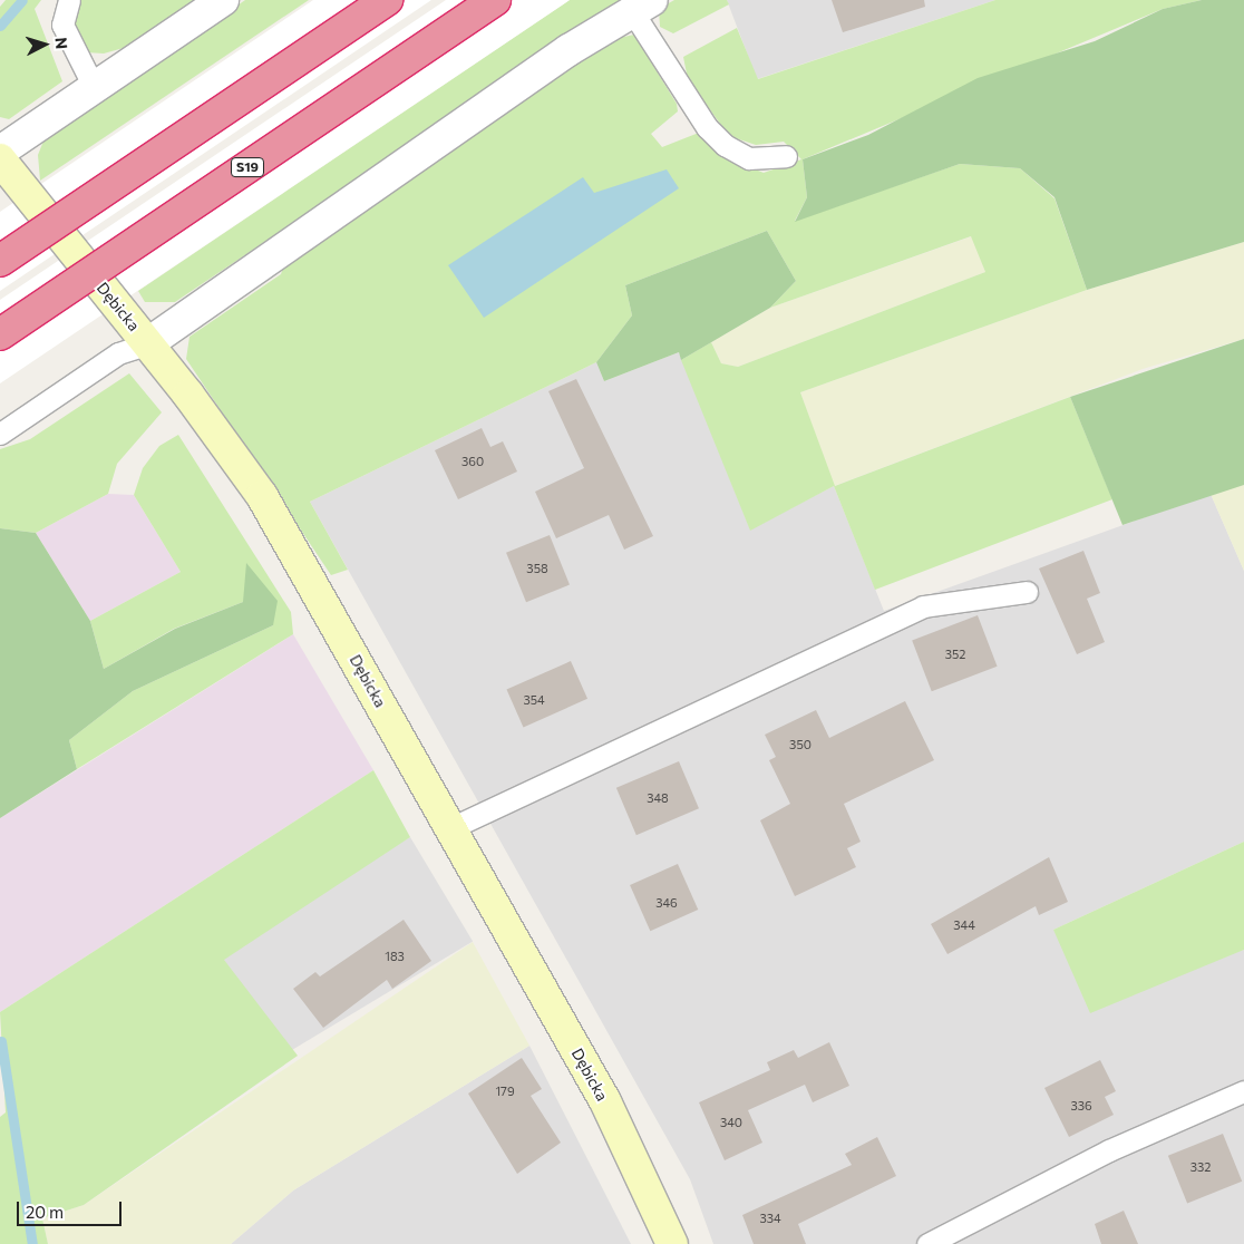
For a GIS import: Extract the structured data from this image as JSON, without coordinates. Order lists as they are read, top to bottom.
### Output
{
  "streets": {
    "highway": ["S19"],
    "street": ["Dębicka"]
  },
  "house_numbers": [
    "360",
    "358",
    "352",
    "354",
    "350",
    "348",
    "346",
    "344",
    "183",
    "179",
    "336",
    "340",
    "332",
    "334"
  ],
  "scale_bar": "20 m",
  "north": "right"
}
